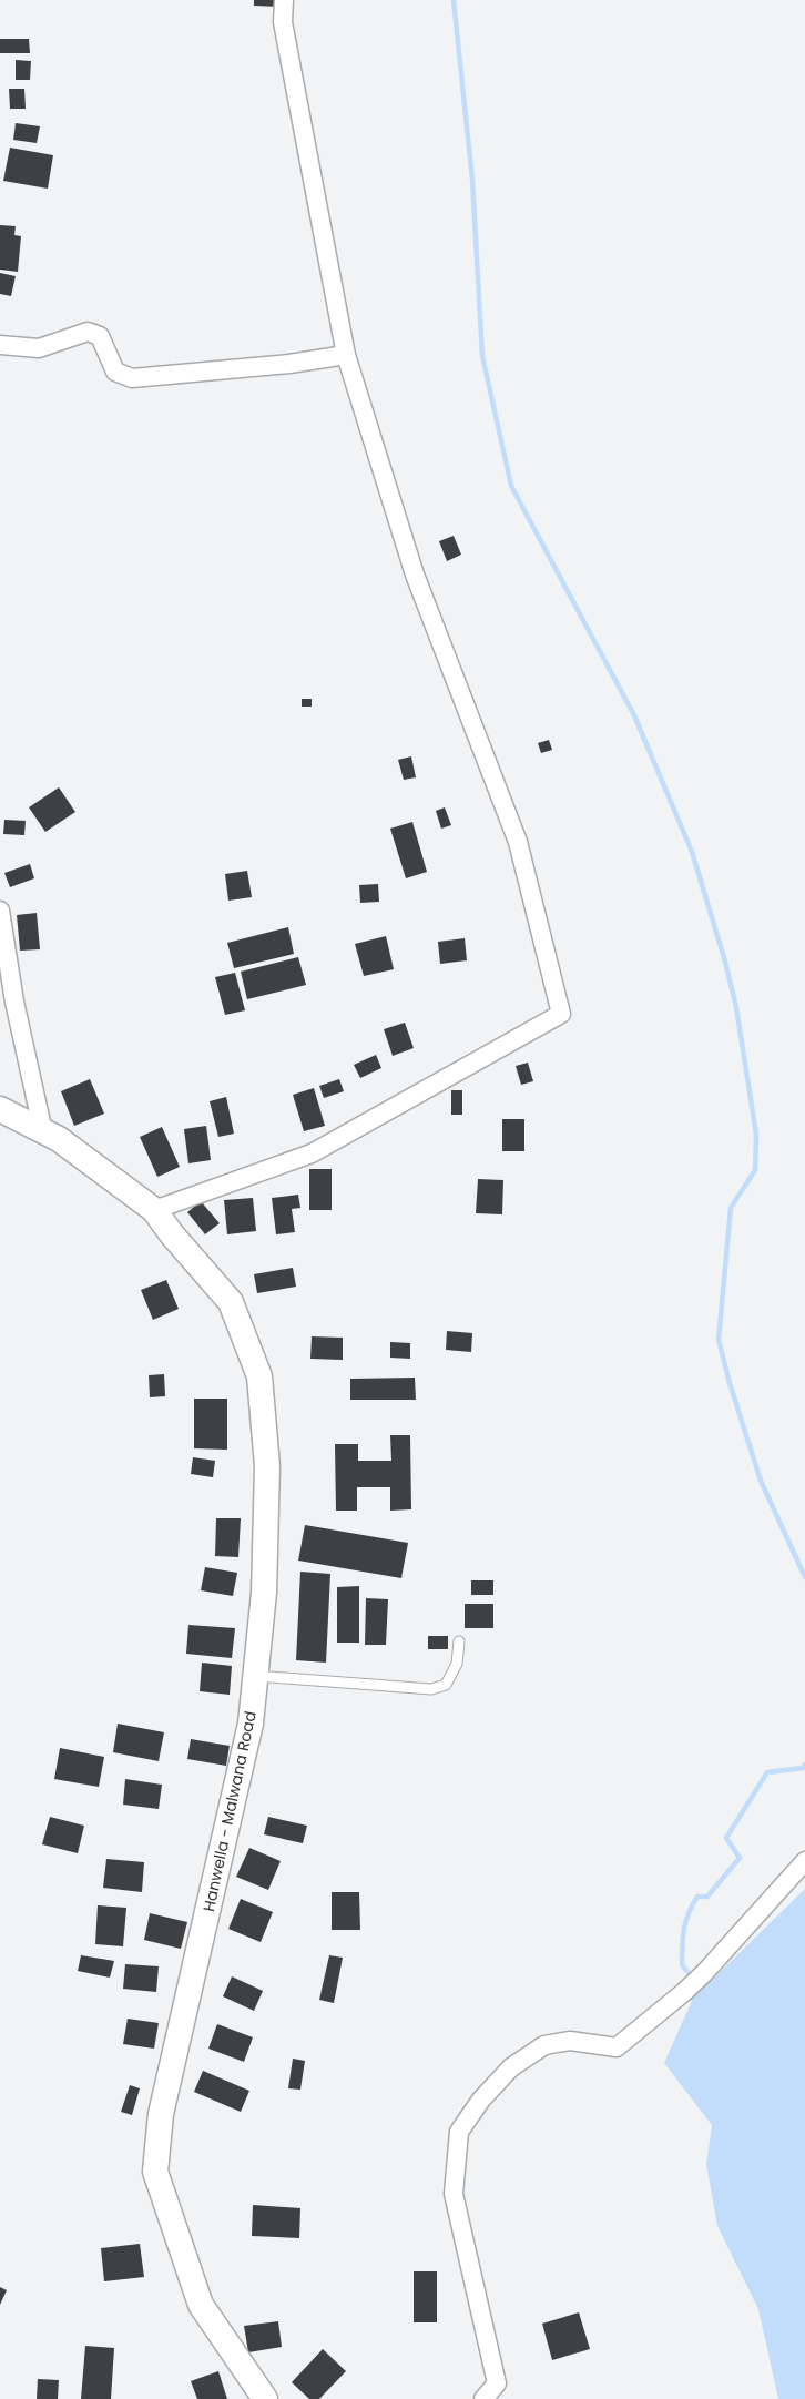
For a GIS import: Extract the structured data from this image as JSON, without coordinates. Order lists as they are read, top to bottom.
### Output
{
  "streets": {
    "street": ["Hanwella - Malwana Road"]
  }
}
